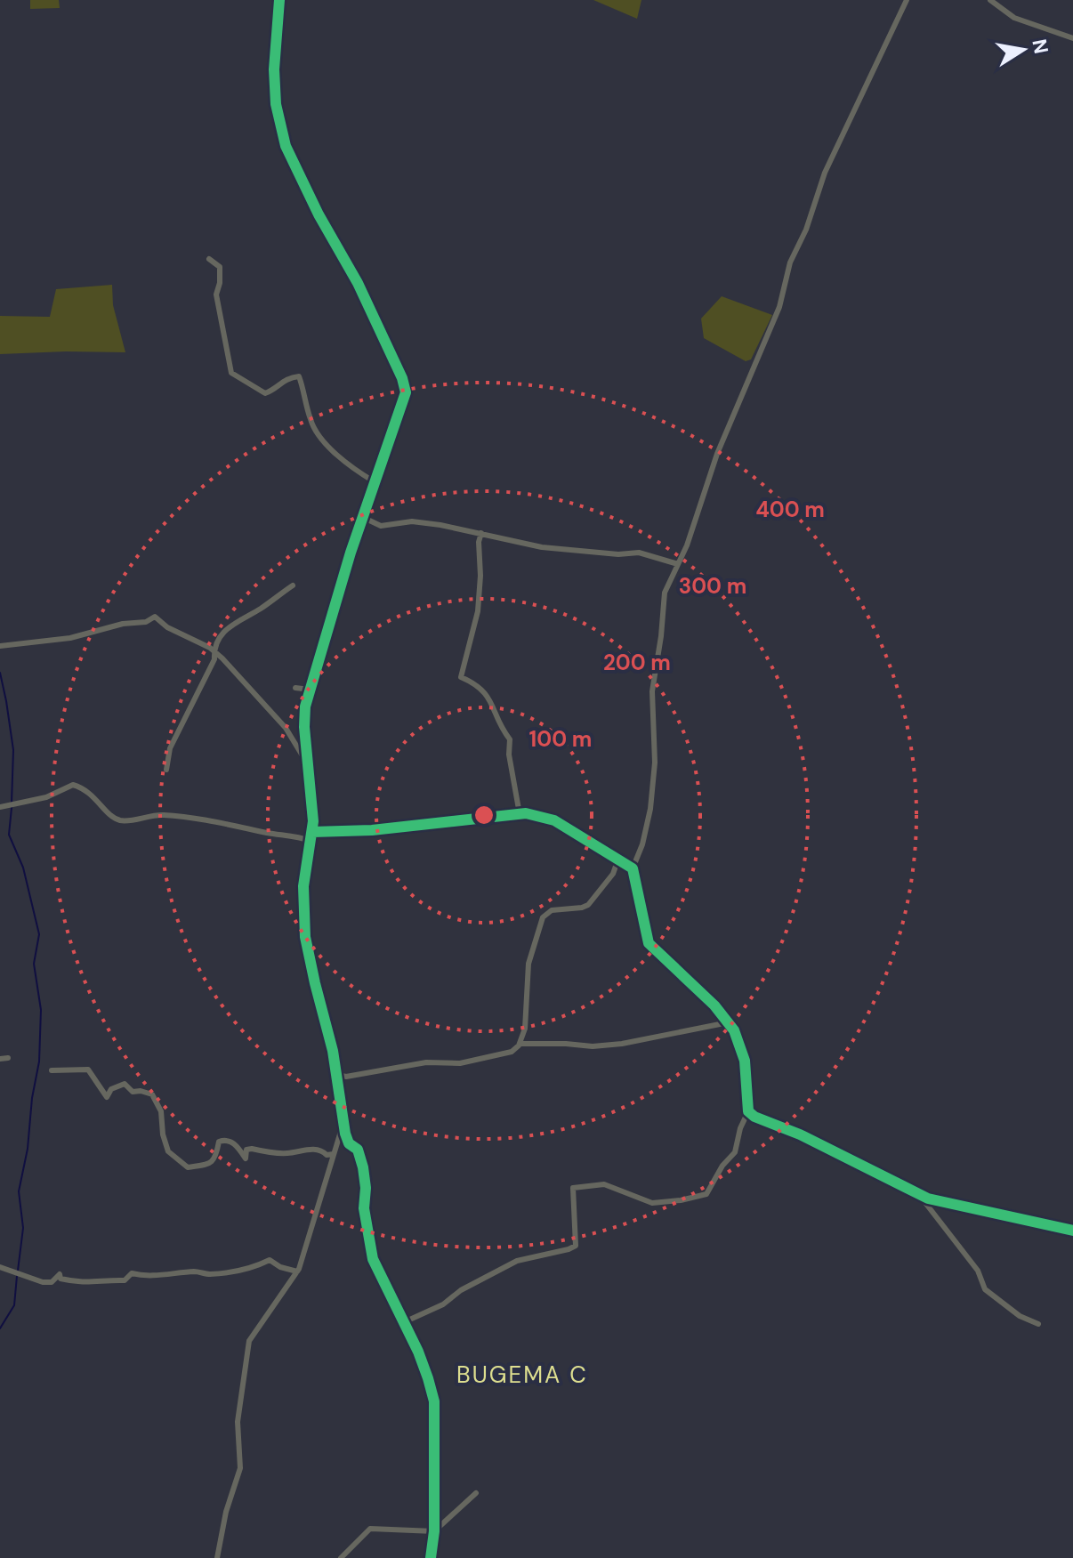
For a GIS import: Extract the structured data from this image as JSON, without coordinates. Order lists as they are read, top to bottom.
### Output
{
  "districts": ["BUGEMA C"],
  "north": "right",
  "rings": [
    "400 m",
    "300 m",
    "200 m",
    "100 m"
  ]
}
